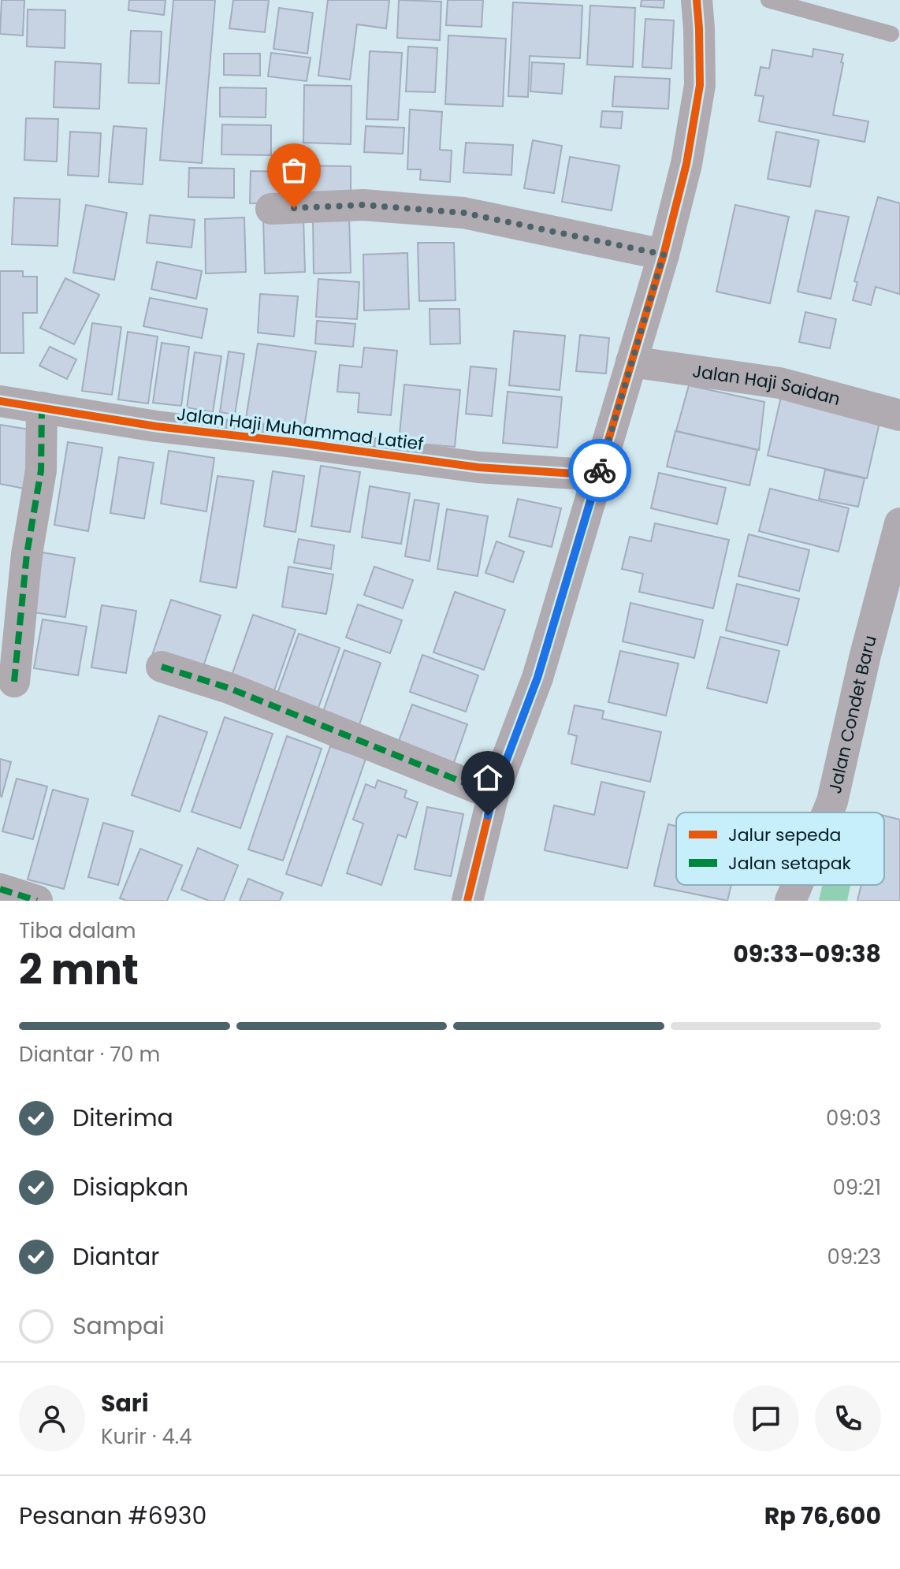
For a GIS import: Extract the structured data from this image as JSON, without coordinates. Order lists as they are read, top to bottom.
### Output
{
  "streets": {
    "street": ["Jalan Haji Saidan", "Jalan Haji Muhammad Latief", "Jalan Condet Baru"]
  },
  "legend": ["Jalur sepeda", "Jalan setapak"],
  "page": {
    "heading": ["2 mnt", "Tiba dalam", "09:33–09:38"],
    "panel": [
      "Sari",
      "Kurir · 4.4",
      "Pesanan #6930",
      "Rp 76,600"
    ],
    "bar": "Diantar · 70 m",
    "list": [
      ["Diterima", "09:03"],
      ["Disiapkan", "09:21"],
      ["Diantar", "09:23"],
      "Sampai"
    ]
  }
}
